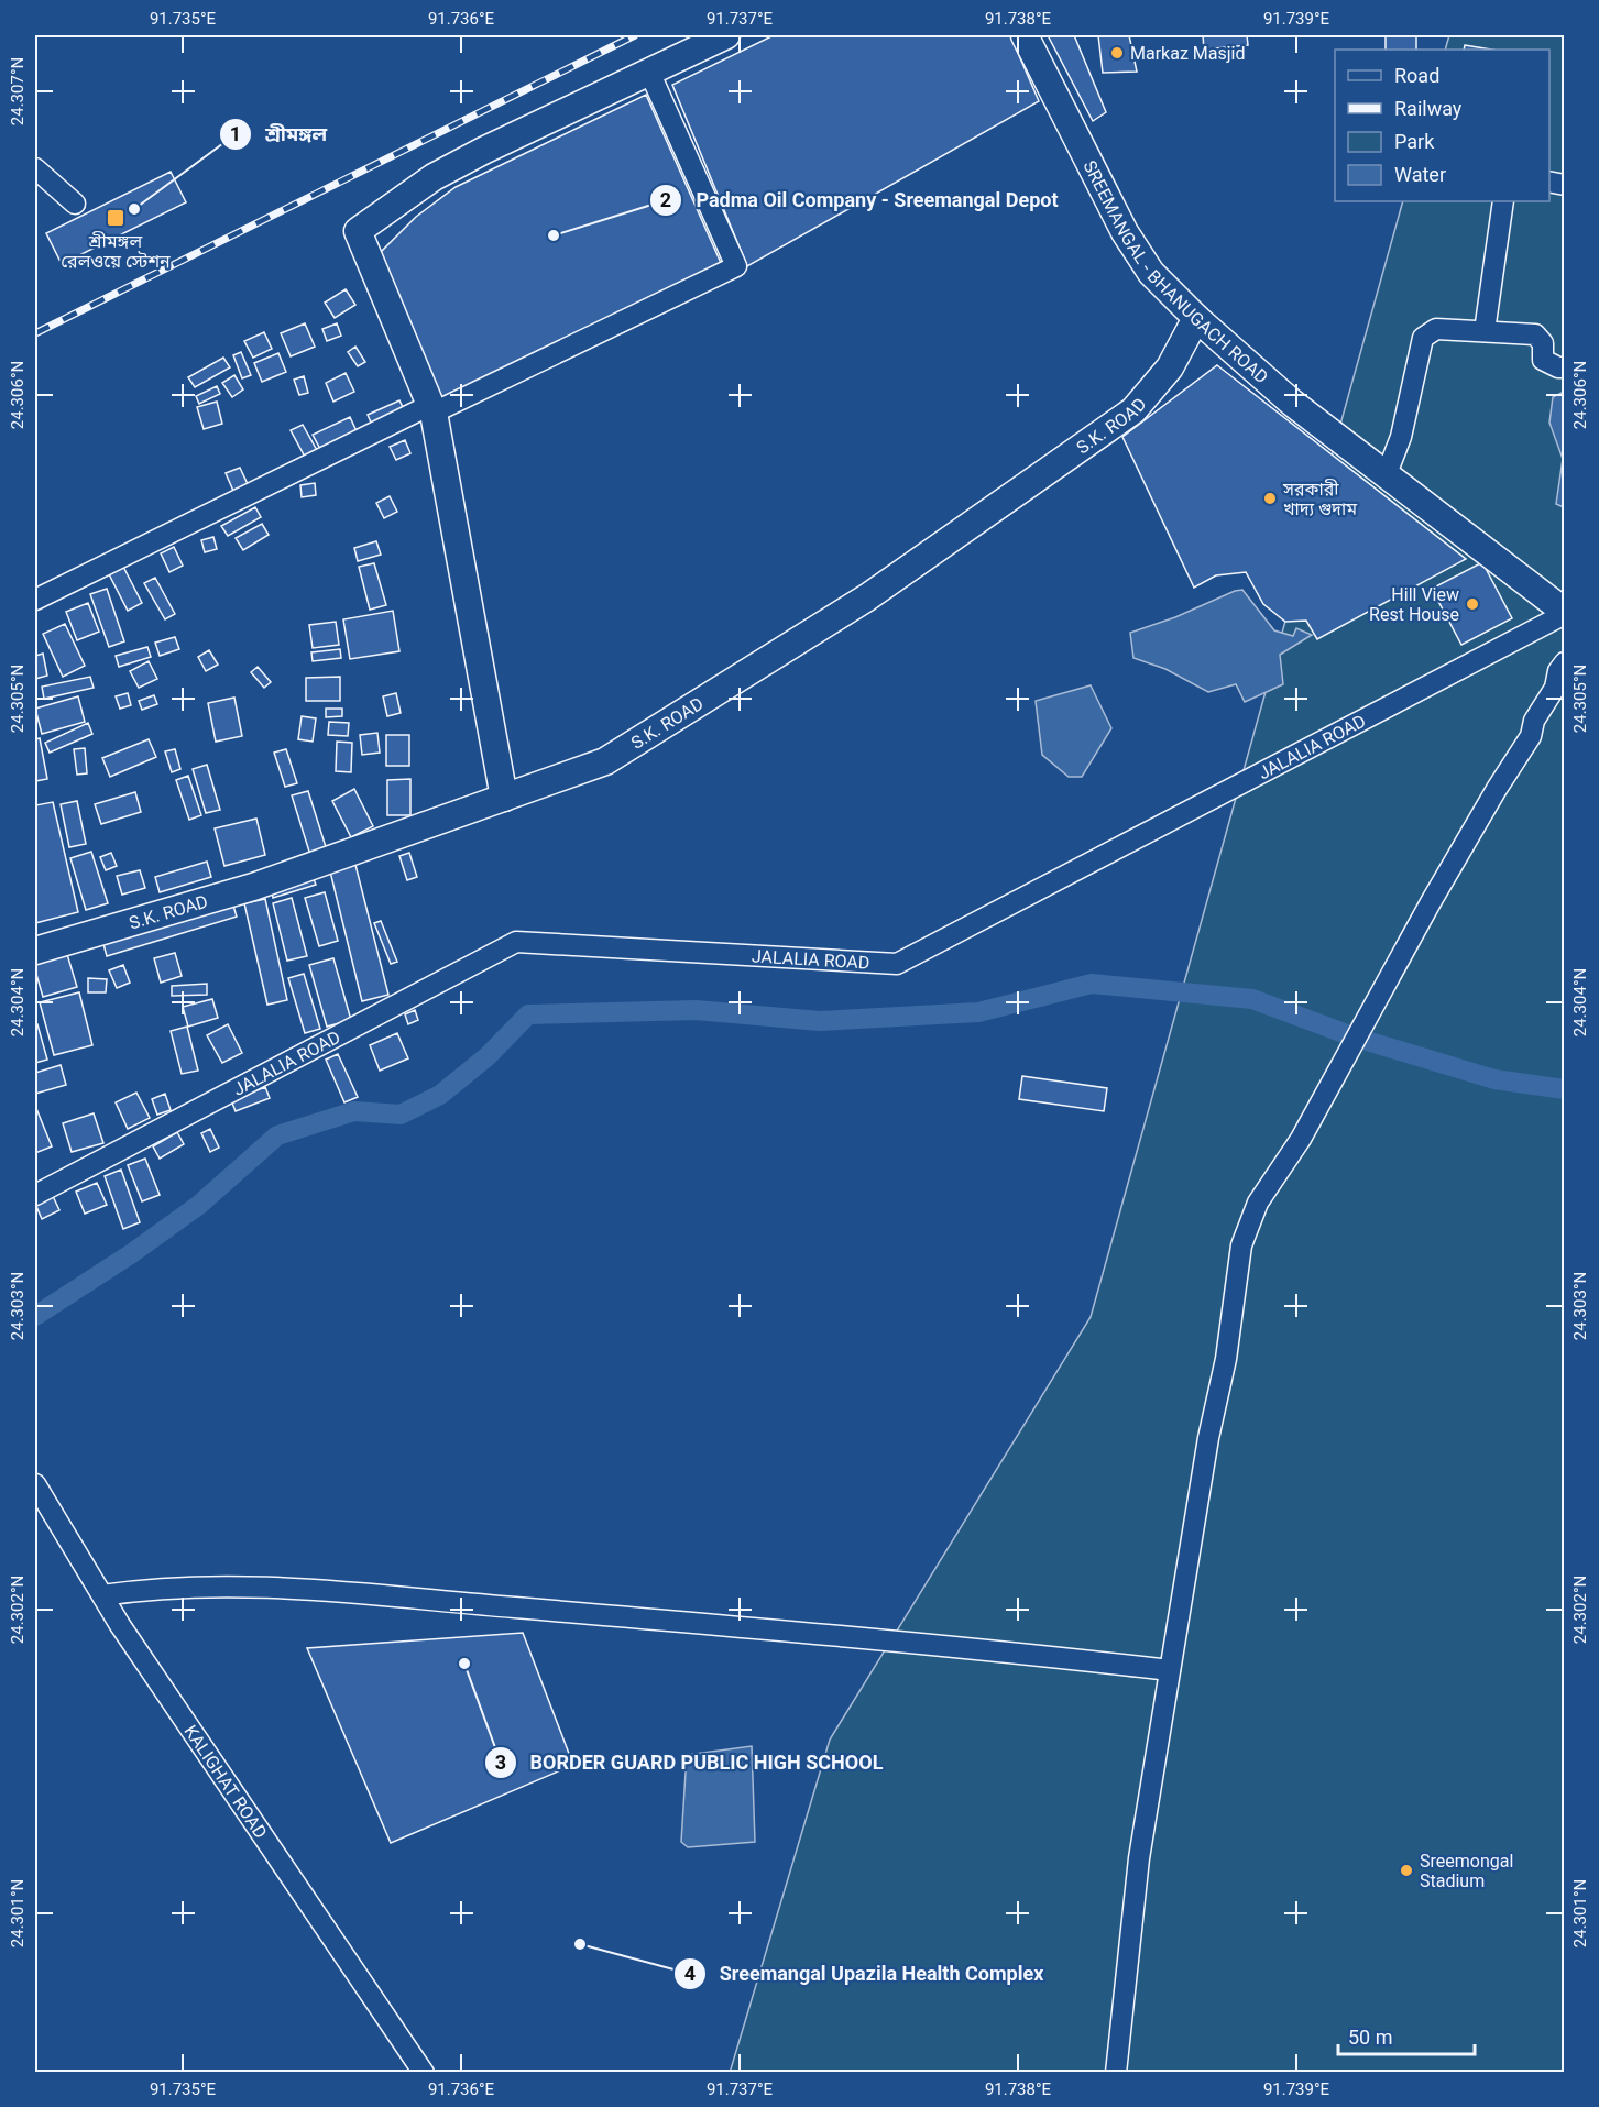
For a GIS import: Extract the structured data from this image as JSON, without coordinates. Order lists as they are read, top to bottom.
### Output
{
  "streets": {
    "main road": ["SREEMANGAL - BHANUGACH ROAD", "S.K. ROAD"],
    "street": ["JALALIA ROAD", "KALIGHAT ROAD"]
  },
  "crossings": [
    ["SREEMANGAL - BHANUGACH ROAD", "S.K. ROAD"],
    ["SREEMANGAL - BHANUGACH ROAD", "JALALIA ROAD"]
  ],
  "places": {
    "other": [
      "Markaz Masjid",
      "শ্রীমঙ্গল",
      "Padma Oil Company - Sreemangal Depot",
      "সরকারী খাদ্য গুদাম",
      "Hill View Rest House",
      "BORDER GUARD PUBLIC HIGH SCHOOL",
      "Sreemongal Stadium",
      "Sreemangal Upazila Health Complex"
    ],
    "transit": ["শ্রীমঙ্গল রেলওয়ে স্টেশন"]
  },
  "legend": [
    "Road",
    "Railway",
    "Park",
    "Water"
  ],
  "scale_bar": "50 m",
  "coordinates": [
    "91.735°E",
    "91.736°E",
    "91.737°E",
    "91.738°E",
    "91.739°E",
    "24.307°N",
    "24.306°N",
    "24.305°N",
    "24.304°N",
    "24.303°N",
    "24.302°N",
    "24.301°N"
  ]
}
